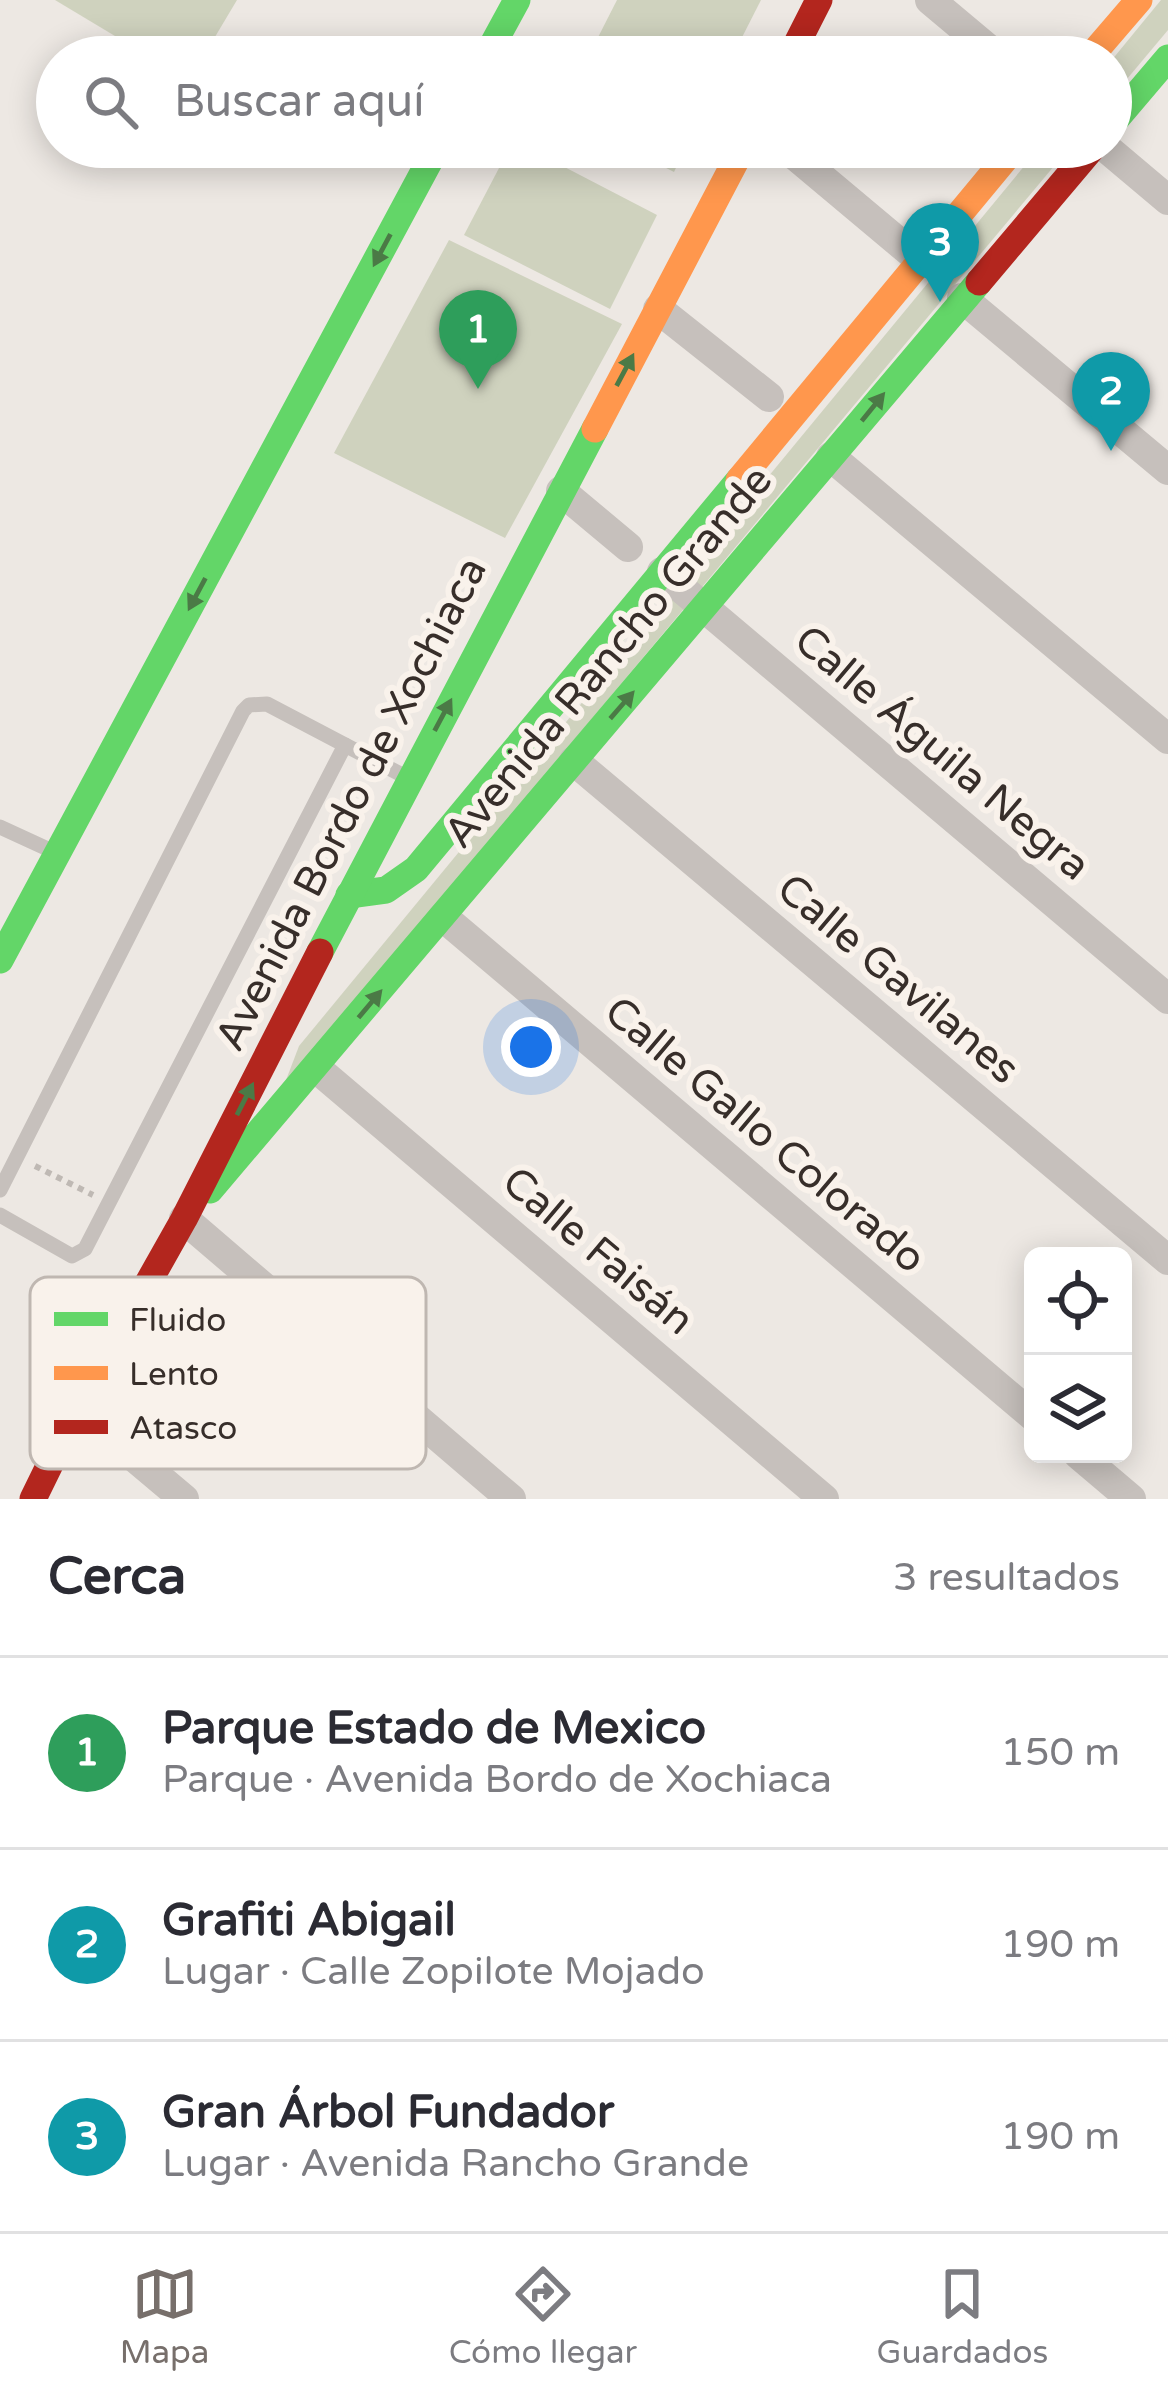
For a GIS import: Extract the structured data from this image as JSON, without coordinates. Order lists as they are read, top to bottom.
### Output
{
  "streets": {
    "street": [
      "Avenida Rancho Grande",
      "Calle Águila Negra",
      "Avenida Bordo de Xochiaca",
      "Calle Gavilanes",
      "Calle Gallo Colorado",
      "Calle Faisán"
    ]
  },
  "crossings": [
    ["Avenida Rancho Grande", "Calle Águila Negra"],
    ["Avenida Rancho Grande", "Avenida Bordo de Xochiaca"],
    ["Avenida Rancho Grande", "Calle Gavilanes"],
    ["Avenida Rancho Grande", "Calle Gallo Colorado"],
    ["Avenida Rancho Grande", "Calle Faisán"]
  ],
  "one_way": ["Avenida Bordo de Xochiaca"],
  "legend": ["Fluido", "Lento", "Atasco"],
  "page": {
    "search": "Buscar aquí",
    "pins": ["3", "1", "2"],
    "heading": ["Cerca", "3 resultados"],
    "list": [
      {
        "mark": "1",
        "name": "Parque Estado de Mexico",
        "note": "Parque · Avenida Bordo de Xochiaca",
        "value": "150 m"
      },
      {
        "mark": "2",
        "name": "Grafiti Abigail",
        "note": "Lugar · Calle Zopilote Mojado",
        "value": "190 m"
      },
      {
        "mark": "3",
        "name": "Gran Árbol Fundador",
        "note": "Lugar · Avenida Rancho Grande",
        "value": "190 m"
      }
    ],
    "nav": ["Mapa", "Cómo llegar", "Guardados"]
  }
}
